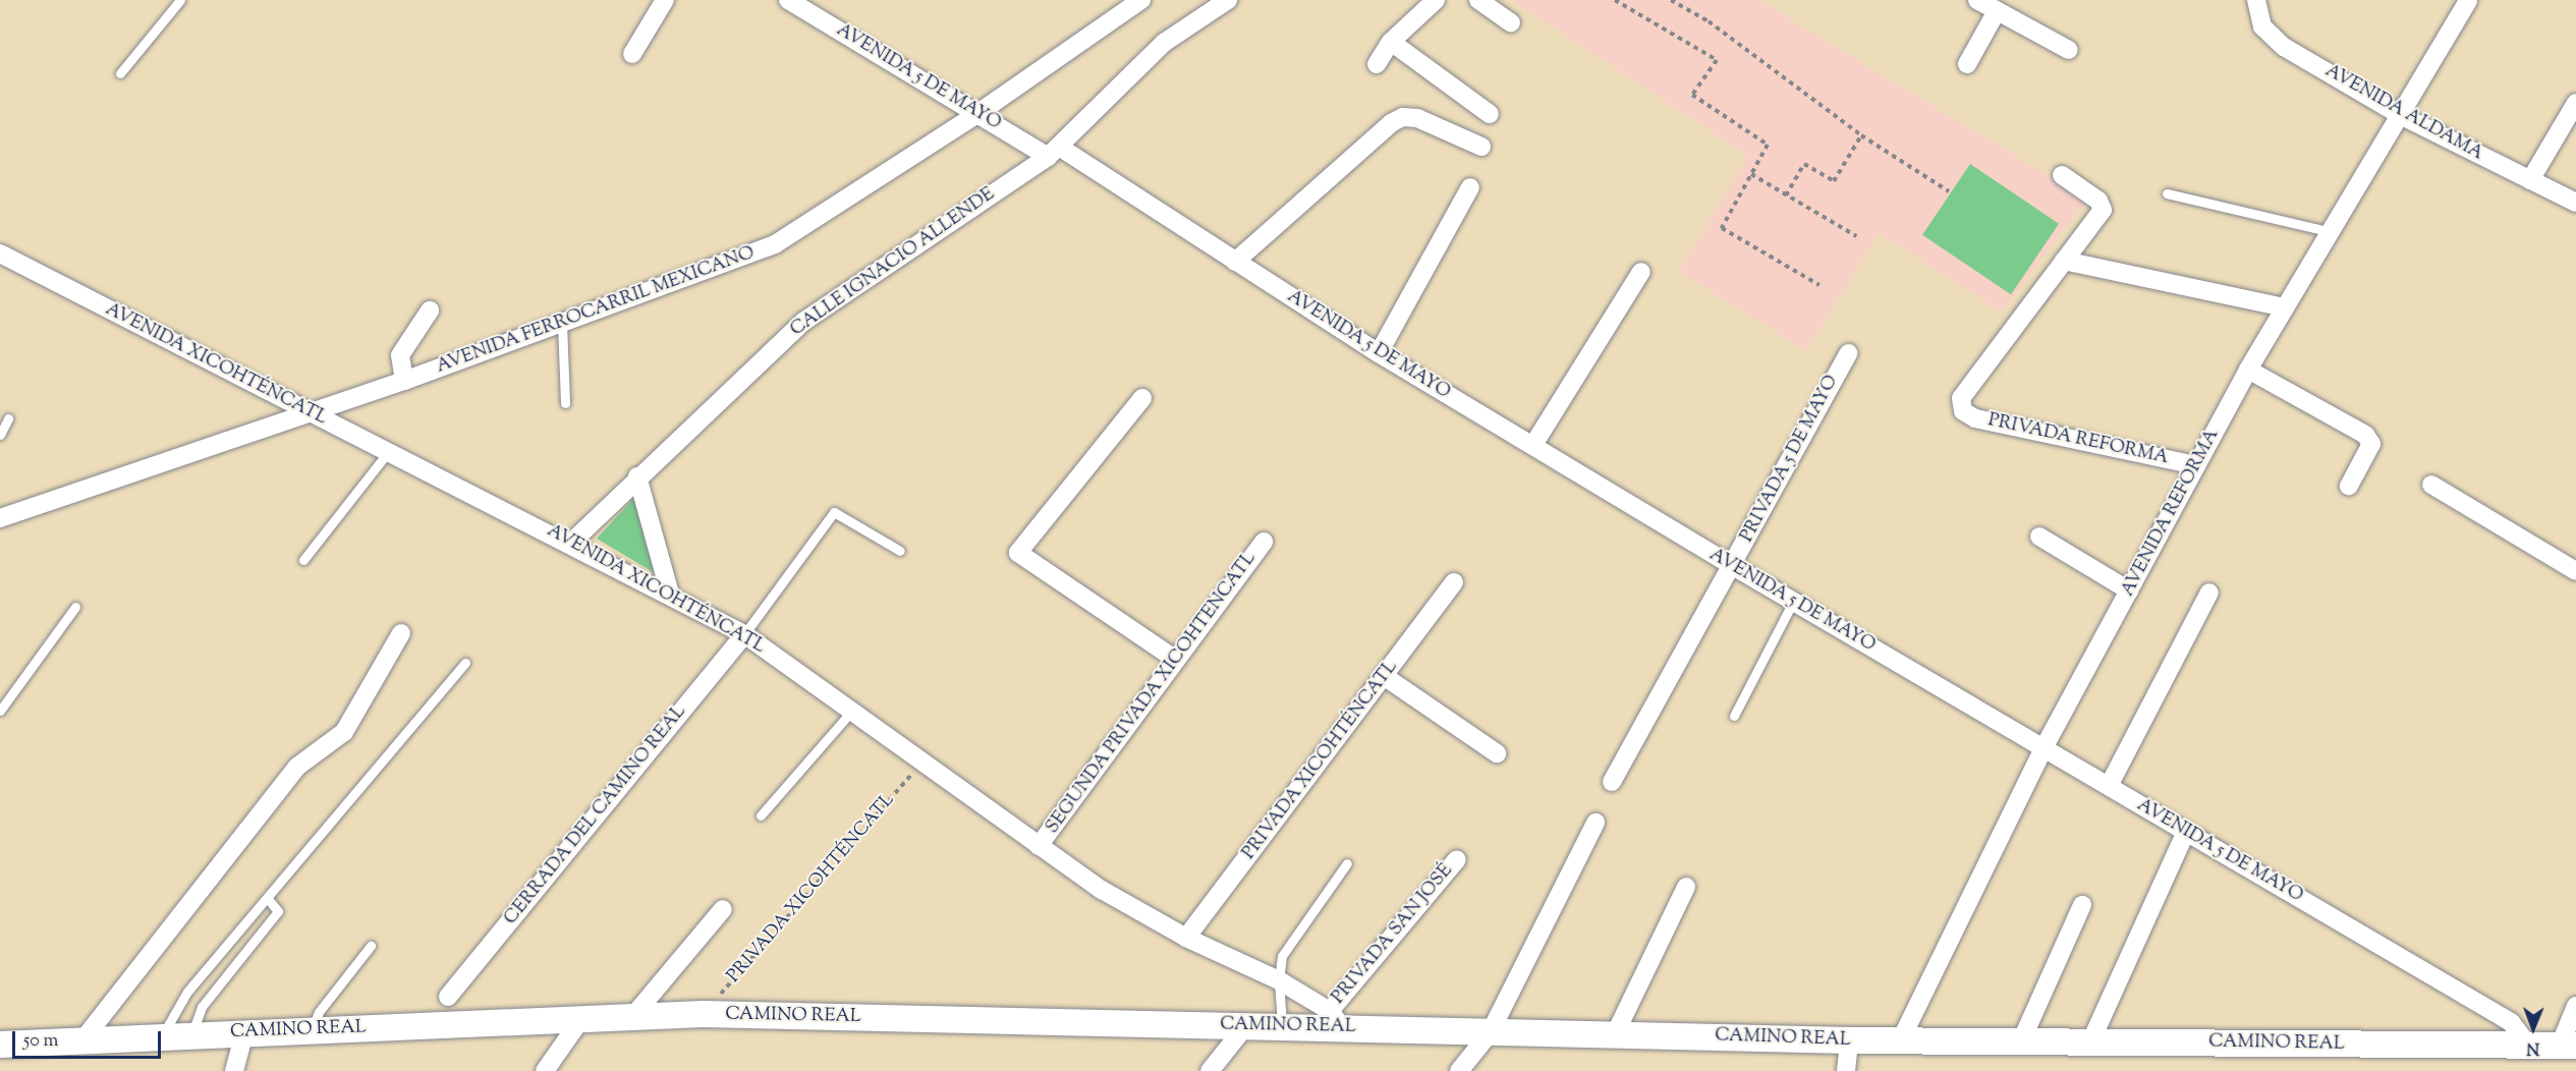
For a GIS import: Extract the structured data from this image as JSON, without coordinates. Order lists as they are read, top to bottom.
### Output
{
  "streets": {
    "main road": ["CAMINO REAL"],
    "street": [
      "AVENIDA 5 DE MAYO",
      "AVENIDA ALDAMA",
      "CALLE IGNACIO ALLENDE",
      "AVENIDA FERROCARRIL MEXICANO",
      "AVENIDA XICOHTÉNCATL",
      "PRIVADA REFORMA",
      "PRIVADA 5 DE MAYO",
      "AVENIDA REFORMA",
      "SEGUNDA PRIVADA XICOHTENCATL",
      "PRIVADA XICOHTÉNCATL",
      "CERRADA DEL CAMINO REAL",
      "PRIVADA SAN JOSÉ"
    ]
  },
  "crossings": [
    ["AVENIDA 5 DE MAYO", "CALLE IGNACIO ALLENDE"],
    ["AVENIDA 5 DE MAYO", "AVENIDA FERROCARRIL MEXICANO"],
    ["AVENIDA 5 DE MAYO", "PRIVADA 5 DE MAYO"],
    ["AVENIDA 5 DE MAYO", "AVENIDA REFORMA"],
    ["AVENIDA 5 DE MAYO", "CAMINO REAL"],
    ["AVENIDA ALDAMA", "AVENIDA REFORMA"],
    ["CALLE IGNACIO ALLENDE", "AVENIDA XICOHTÉNCATL"],
    ["AVENIDA FERROCARRIL MEXICANO", "AVENIDA XICOHTÉNCATL"],
    ["AVENIDA XICOHTÉNCATL", "SEGUNDA PRIVADA XICOHTENCATL"],
    ["AVENIDA XICOHTÉNCATL", "PRIVADA XICOHTÉNCATL"],
    ["AVENIDA XICOHTÉNCATL", "CERRADA DEL CAMINO REAL"],
    ["AVENIDA XICOHTÉNCATL", "PRIVADA SAN JOSÉ"],
    ["AVENIDA XICOHTÉNCATL", "CAMINO REAL"],
    ["PRIVADA REFORMA", "AVENIDA REFORMA"],
    ["AVENIDA REFORMA", "CAMINO REAL"],
    ["PRIVADA XICOHTÉNCATL", "CAMINO REAL"],
    ["PRIVADA SAN JOSÉ", "CAMINO REAL"]
  ],
  "scale_bar": "50 m",
  "north": "bottom"
}
